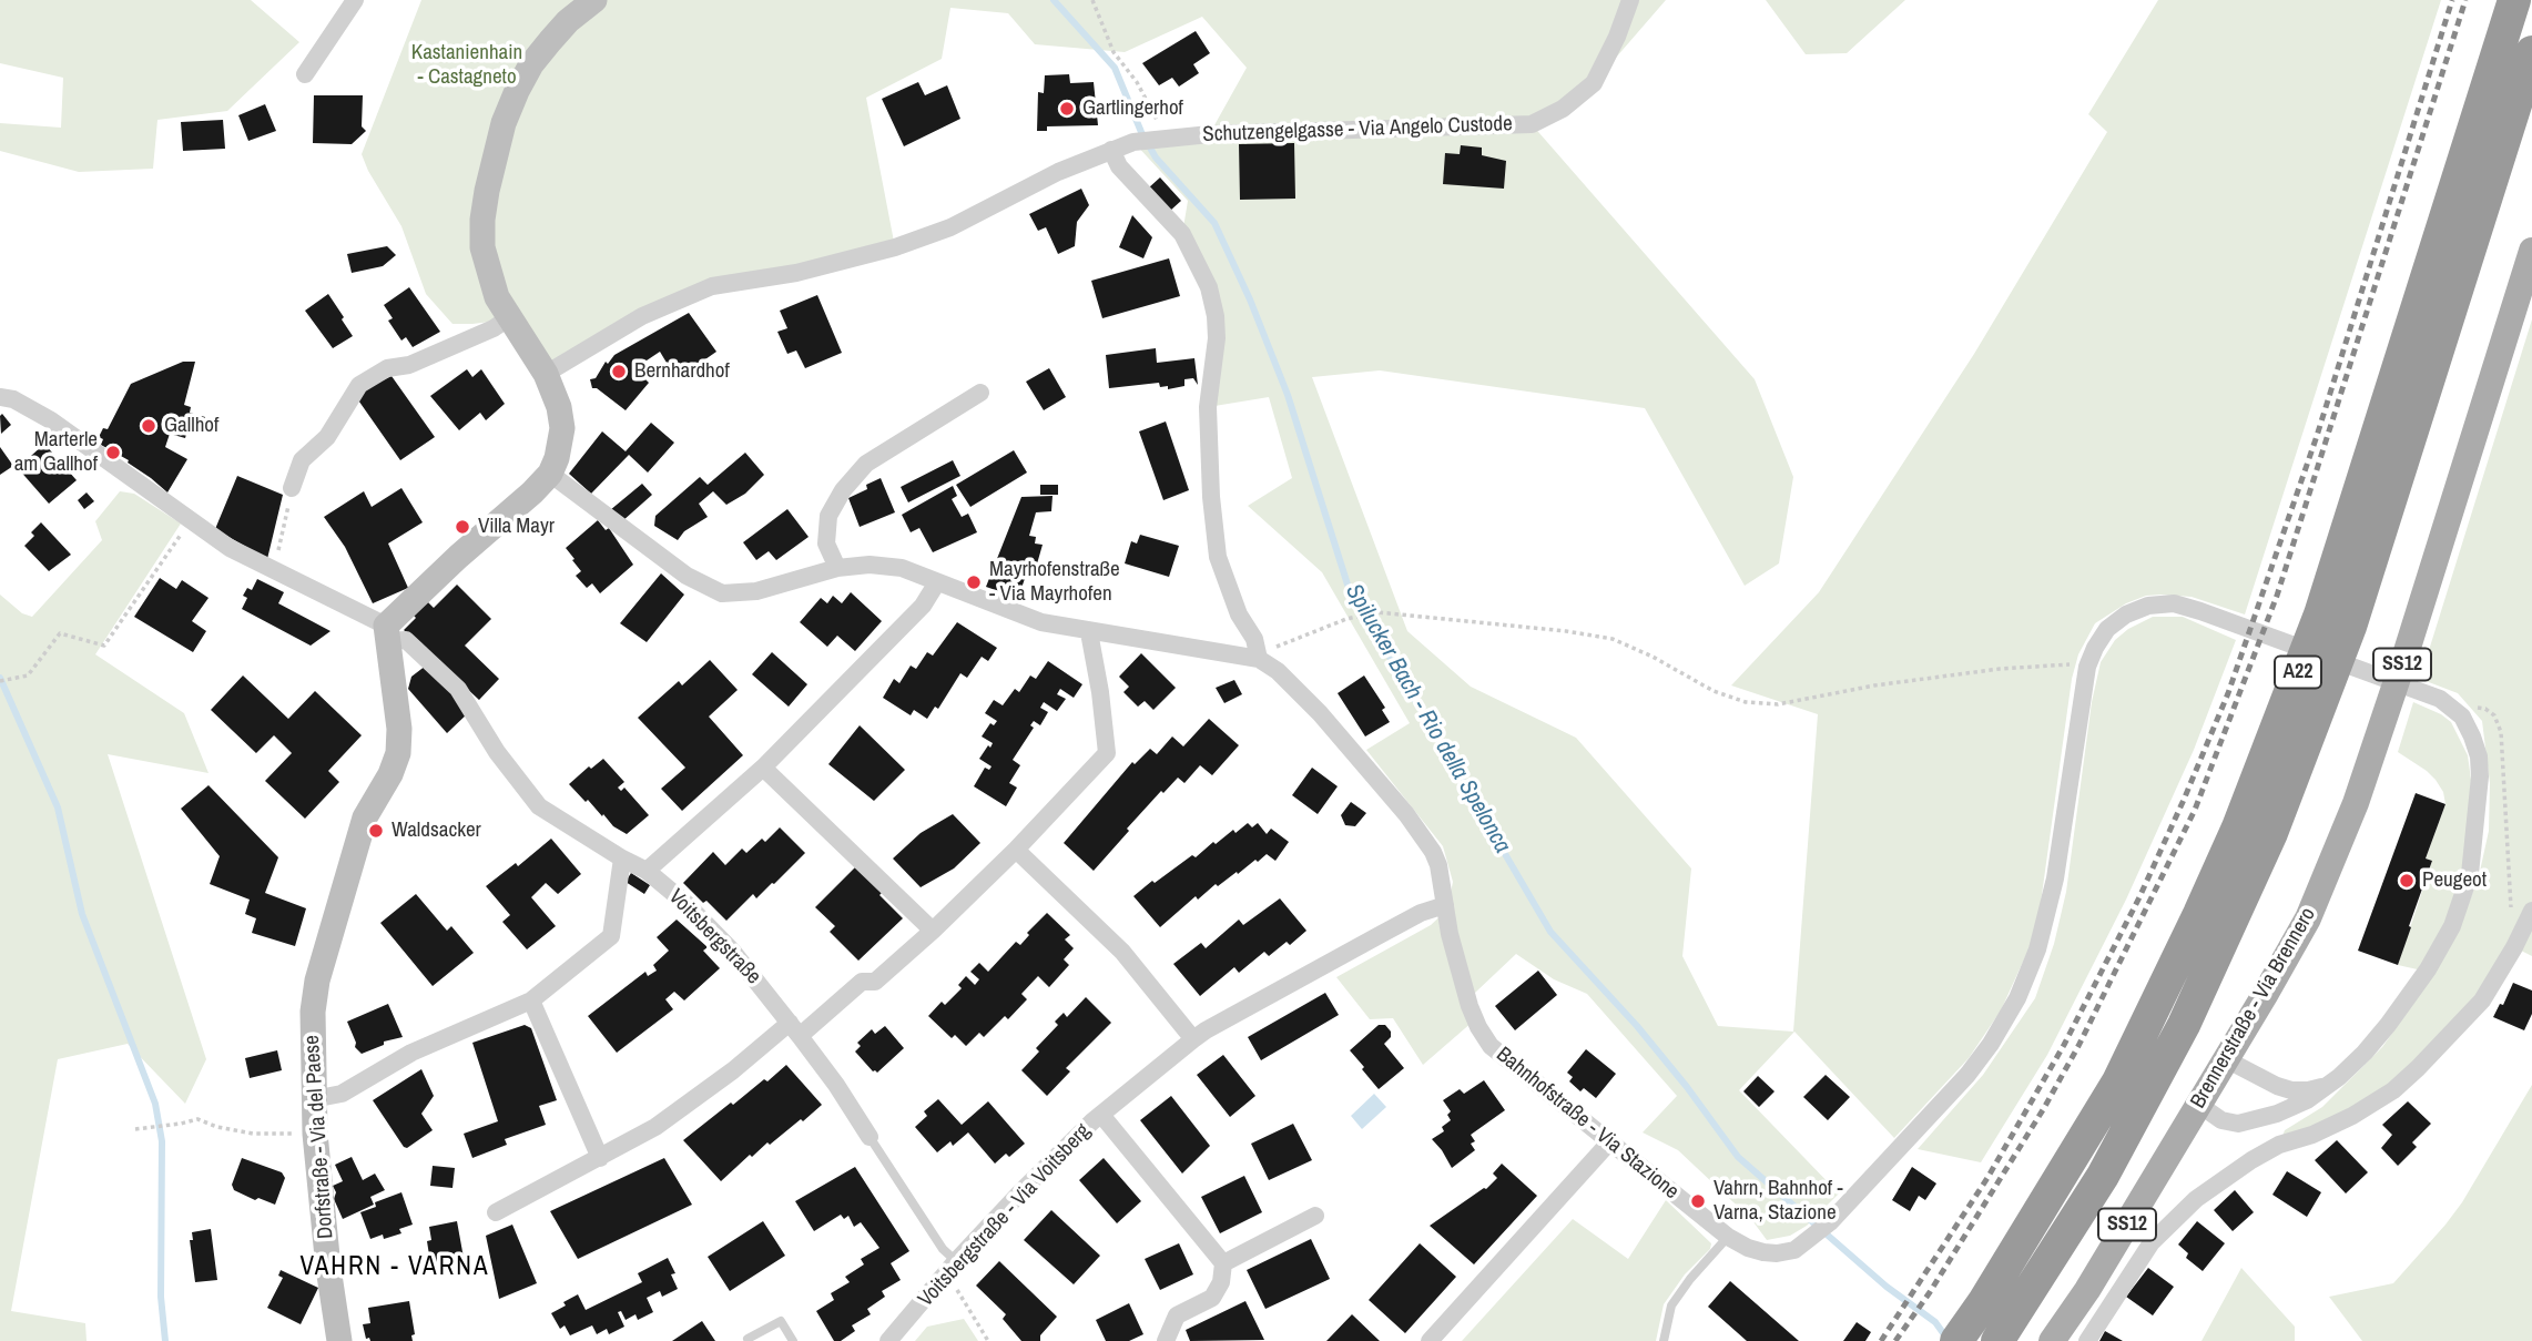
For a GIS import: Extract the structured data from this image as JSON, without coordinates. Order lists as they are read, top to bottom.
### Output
{
  "streets": {
    "highway": ["A22"],
    "main road": ["SS12", "Brennerstraße - Via Brennero"],
    "street": [
      "Schutzengelgasse - Via Angelo Custode",
      "Voitsbergstraße",
      "Bahnhofstraße - Via Stazione",
      "Dorfstraße - Via del Paese",
      "Voitsbergstraße - Via Voitsberg"
    ]
  },
  "crossings": [
    ["Voitsbergstraße", "Dorfstraße - Via del Paese"],
    ["Voitsbergstraße", "Voitsbergstraße - Via Voitsberg"],
    ["Bahnhofstraße - Via Stazione", "Voitsbergstraße - Via Voitsberg"]
  ],
  "districts": ["VAHRN - VARNA"],
  "water": ["Spilucker Bach - Rio della Spelonca"],
  "parks": ["Kastanienhain - Castagneto"],
  "places": [
    "Gartlingerhof",
    "Bernhardhof",
    "Gallhof",
    "Marterle am Gallhof",
    "Villa Mayr",
    "Mayrhofenstraße - Via Mayrhofen",
    "Waldsacker",
    "Peugeot",
    "Vahrn, Bahnhof - Varna, Stazione"
  ]
}
